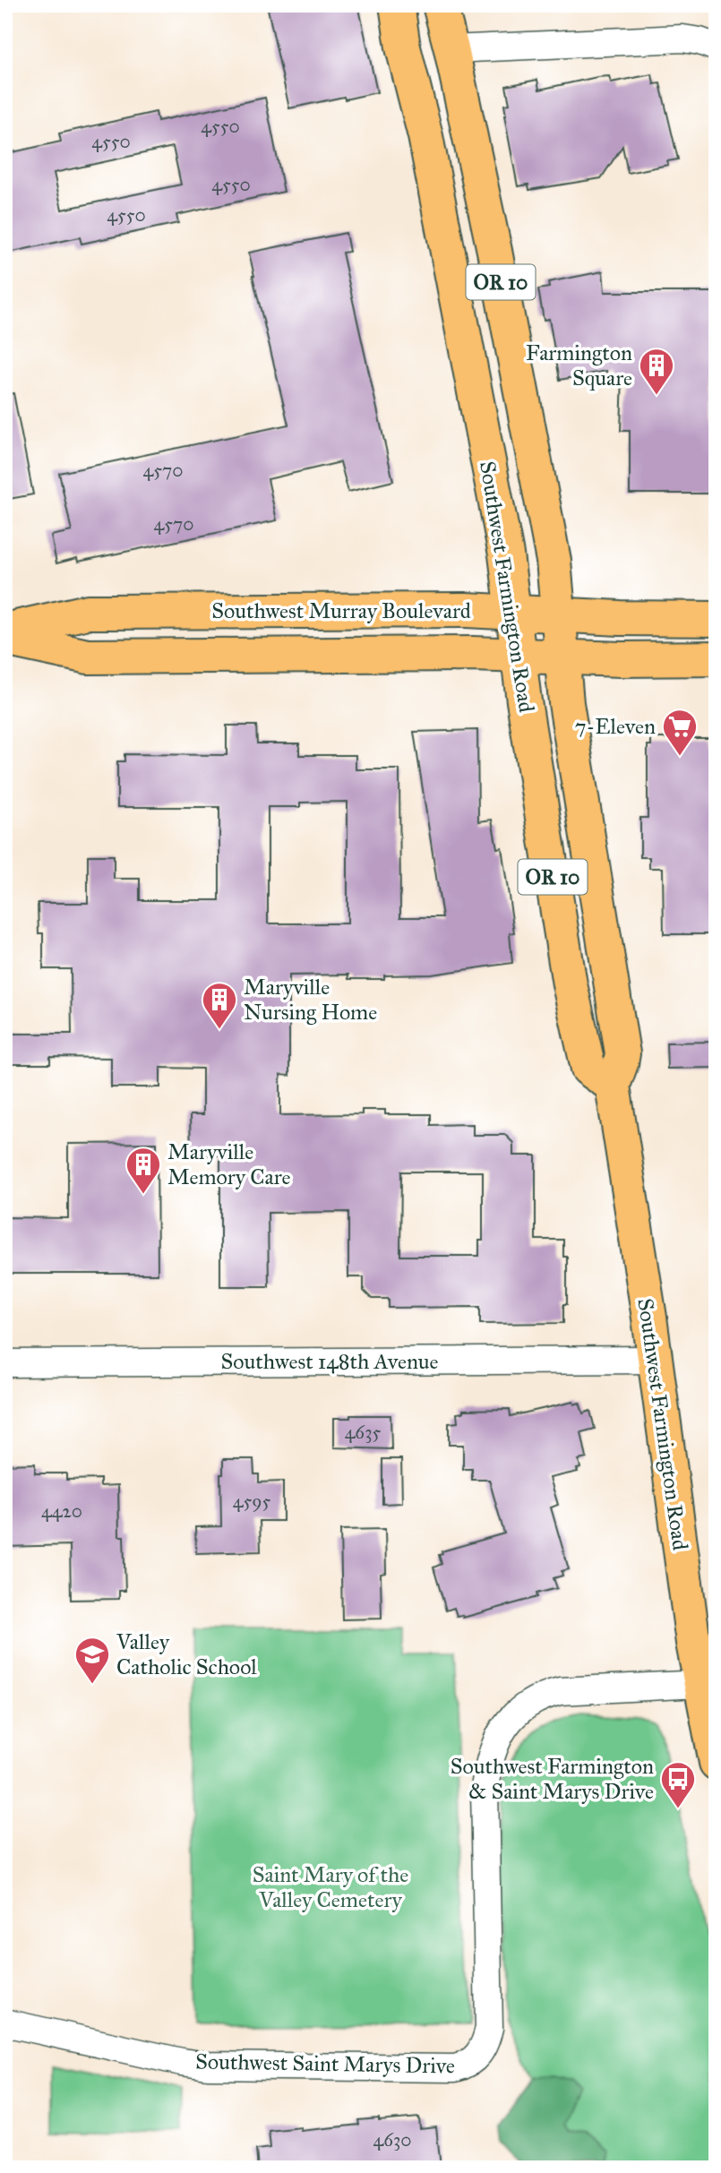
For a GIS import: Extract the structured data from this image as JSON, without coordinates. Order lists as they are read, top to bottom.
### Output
{
  "streets": {
    "main road": ["OR 10", "Southwest Farmington Road", "Southwest Murray Boulevard"],
    "street": ["Southwest 148th Avenue", "Southwest Saint Marys Drive"]
  },
  "crossings": [
    ["Southwest Farmington Road", "Southwest Murray Boulevard"],
    ["Southwest Farmington Road", "Southwest 148th Avenue"],
    ["Southwest Farmington Road", "Southwest Saint Marys Drive"]
  ],
  "parks": ["Saint Mary of the Valley Cemetery"],
  "places": {
    "building": ["Farmington Square", "Maryville Nursing Home", "Maryville Memory Care"],
    "supermarket": ["7-Eleven"],
    "school or university": ["Valley Catholic School"],
    "bus stop": ["Southwest Farmington & Saint Marys Drive"]
  },
  "house_numbers": [
    "4550",
    "4550",
    "4550",
    "4550",
    "4570",
    "4570",
    "4635",
    "4595",
    "4420",
    "4630"
  ]
}
